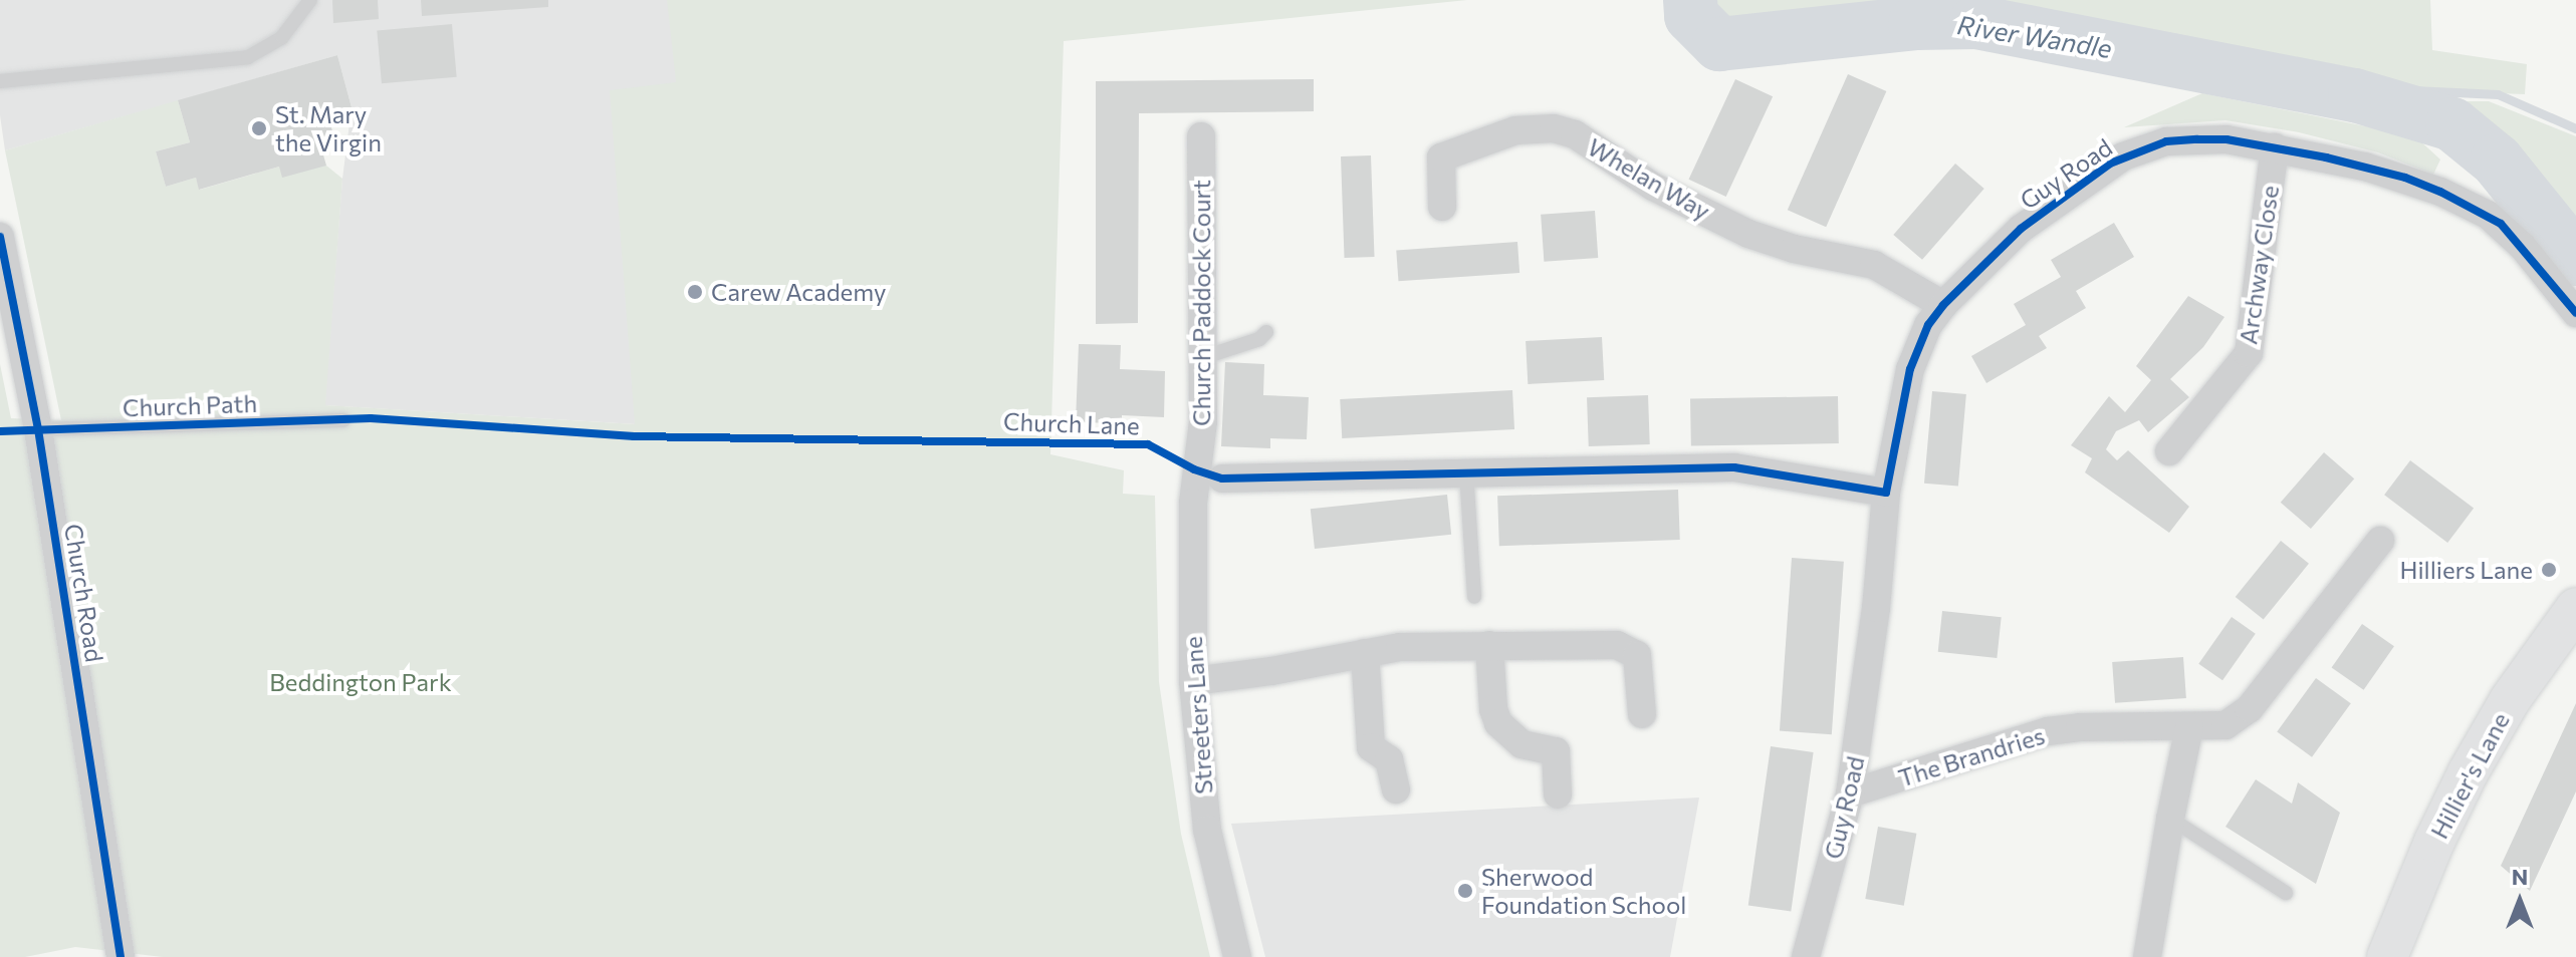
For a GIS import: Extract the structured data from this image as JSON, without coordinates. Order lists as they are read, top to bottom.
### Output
{
  "streets": {
    "main road": ["Hillier's Lane"],
    "street": [
      "Guy Road",
      "Whelan Way",
      "Archway Close",
      "Church Paddock Court",
      "Church Road",
      "Streeters Lane",
      "The Brandries"
    ],
    "lane": ["Church Path"],
    "cycle path": ["Church Lane"]
  },
  "crossings": [
    ["Guy Road", "Whelan Way"],
    ["Guy Road", "Archway Close"],
    ["Guy Road", "The Brandries"],
    ["Church Paddock Court", "Streeters Lane"],
    ["Church Path", "Church Road"]
  ],
  "water": ["River Wandle"],
  "parks": ["Beddington Park"],
  "places": [
    "St. Mary the Virgin",
    "Carew Academy",
    "Hilliers Lane",
    "Sherwood Foundation School"
  ],
  "north": "top"
}
